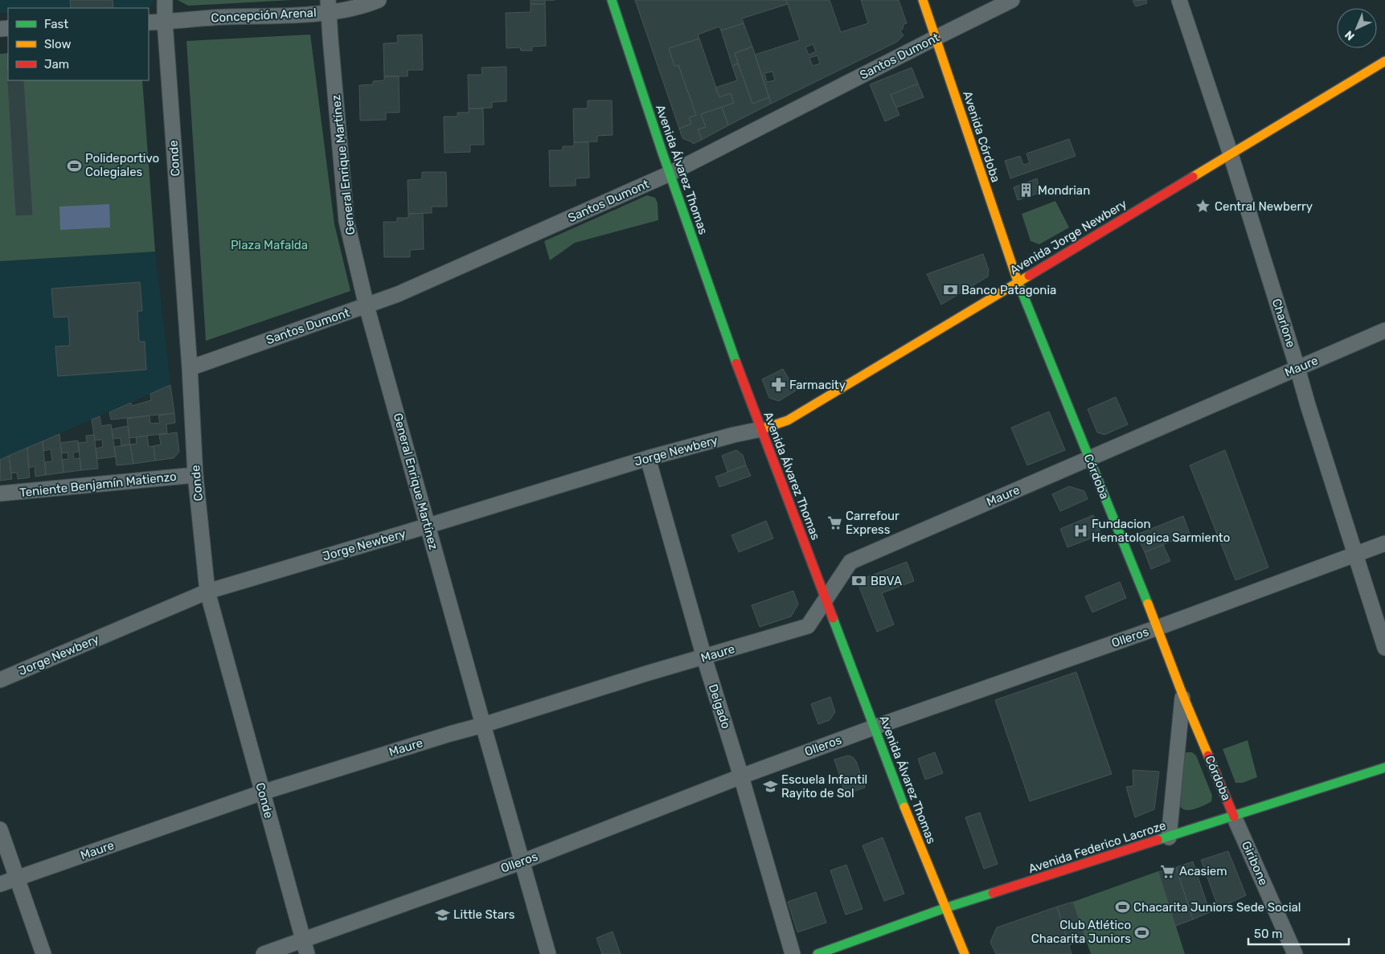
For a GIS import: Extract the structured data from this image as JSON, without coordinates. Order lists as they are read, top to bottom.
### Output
{
  "streets": {
    "main road": [
      "Avenida Córdoba",
      "Avenida Álvarez Thomas",
      "Avenida Jorge Newbery",
      "Córdoba",
      "Avenida Federico Lacroze"
    ],
    "street": [
      "Concepción Arenal",
      "Santos Dumont",
      "Conde",
      "General Enrique Martínez",
      "Charlone",
      "Maure",
      "Jorge Newbery",
      "Teniente Benjamín Matienzo",
      "Olleros",
      "Delgado",
      "Giribone"
    ]
  },
  "crossings": [
    ["Concepción Arenal", "Conde"],
    ["Concepción Arenal", "General Enrique Martínez"],
    ["Santos Dumont", "Avenida Córdoba"],
    ["Santos Dumont", "Conde"],
    ["Santos Dumont", "General Enrique Martínez"],
    ["Santos Dumont", "Avenida Álvarez Thomas"],
    ["Avenida Córdoba", "Avenida Jorge Newbery"],
    ["Avenida Córdoba", "Córdoba"],
    ["Conde", "Maure"],
    ["Conde", "Jorge Newbery"],
    ["Conde", "Teniente Benjamín Matienzo"],
    ["Conde", "Olleros"],
    ["General Enrique Martínez", "Maure"],
    ["General Enrique Martínez", "Jorge Newbery"],
    ["General Enrique Martínez", "Olleros"],
    ["Avenida Álvarez Thomas", "Avenida Jorge Newbery"],
    ["Avenida Álvarez Thomas", "Maure"],
    ["Avenida Álvarez Thomas", "Jorge Newbery"],
    ["Avenida Álvarez Thomas", "Olleros"],
    ["Avenida Álvarez Thomas", "Avenida Federico Lacroze"],
    ["Avenida Jorge Newbery", "Charlone"],
    ["Avenida Jorge Newbery", "Jorge Newbery"],
    ["Avenida Jorge Newbery", "Córdoba"],
    ["Charlone", "Maure"],
    ["Charlone", "Olleros"],
    ["Maure", "Córdoba"],
    ["Maure", "Delgado"],
    ["Jorge Newbery", "Delgado"],
    ["Córdoba", "Olleros"],
    ["Córdoba", "Avenida Federico Lacroze"],
    ["Córdoba", "Giribone"],
    ["Olleros", "Delgado"],
    ["Avenida Federico Lacroze", "Giribone"]
  ],
  "parks": ["Plaza Mafalda"],
  "places": {
    "sports": ["Polideportivo Colegiales", "Chacarita Juniors Sede Social", "Club Atlético Chacarita Juniors"],
    "building": ["Mondrian"],
    "place": ["Central Newberry"],
    "bank": ["Banco Patagonia", "BBVA"],
    "pharmacy": ["Farmacity"],
    "supermarket": ["Carrefour Express", "Acasiem"],
    "hospital": ["Fundacion Hematologica Sarmiento"],
    "school or university": ["Escuela Infantil Rayito de Sol", "Little Stars"]
  },
  "legend": ["Fast", "Slow", "Jam"],
  "scale_bar": "50 m",
  "north": "bottom left"
}
